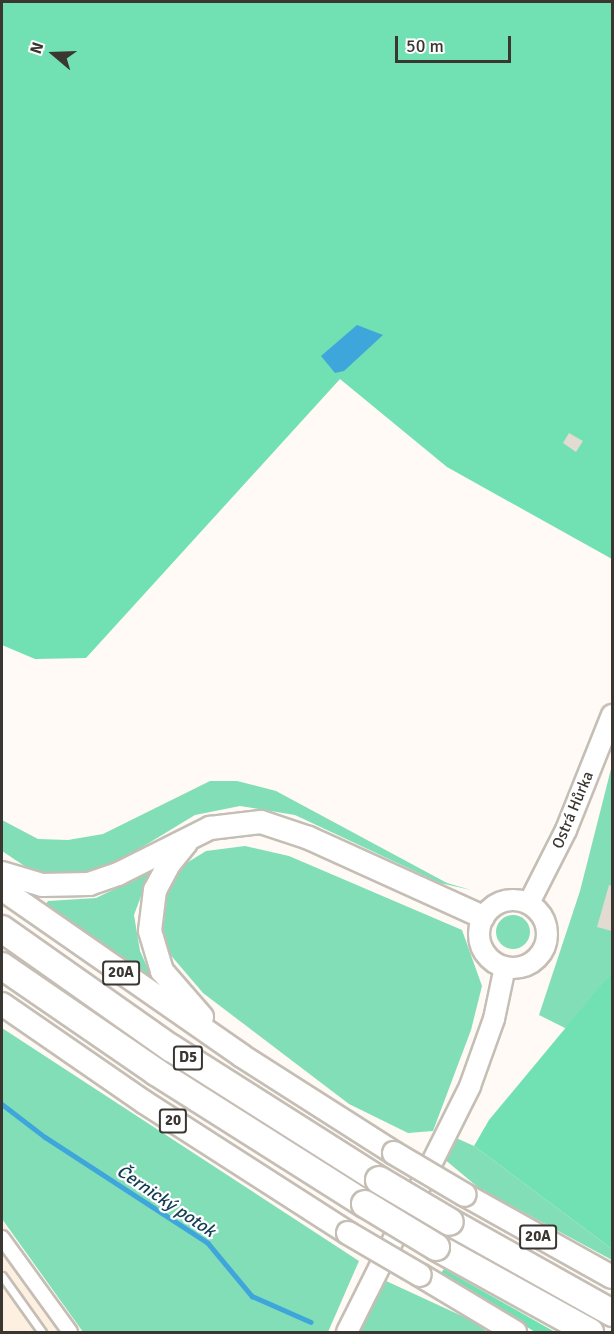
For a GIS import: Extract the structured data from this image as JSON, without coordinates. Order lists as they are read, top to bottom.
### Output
{
  "streets": {
    "highway": ["20A", "D5", "20"],
    "main road": ["Ostrá Hůrka"]
  },
  "water": ["Černický potok"],
  "scale_bar": "50 m",
  "north": "left"
}
